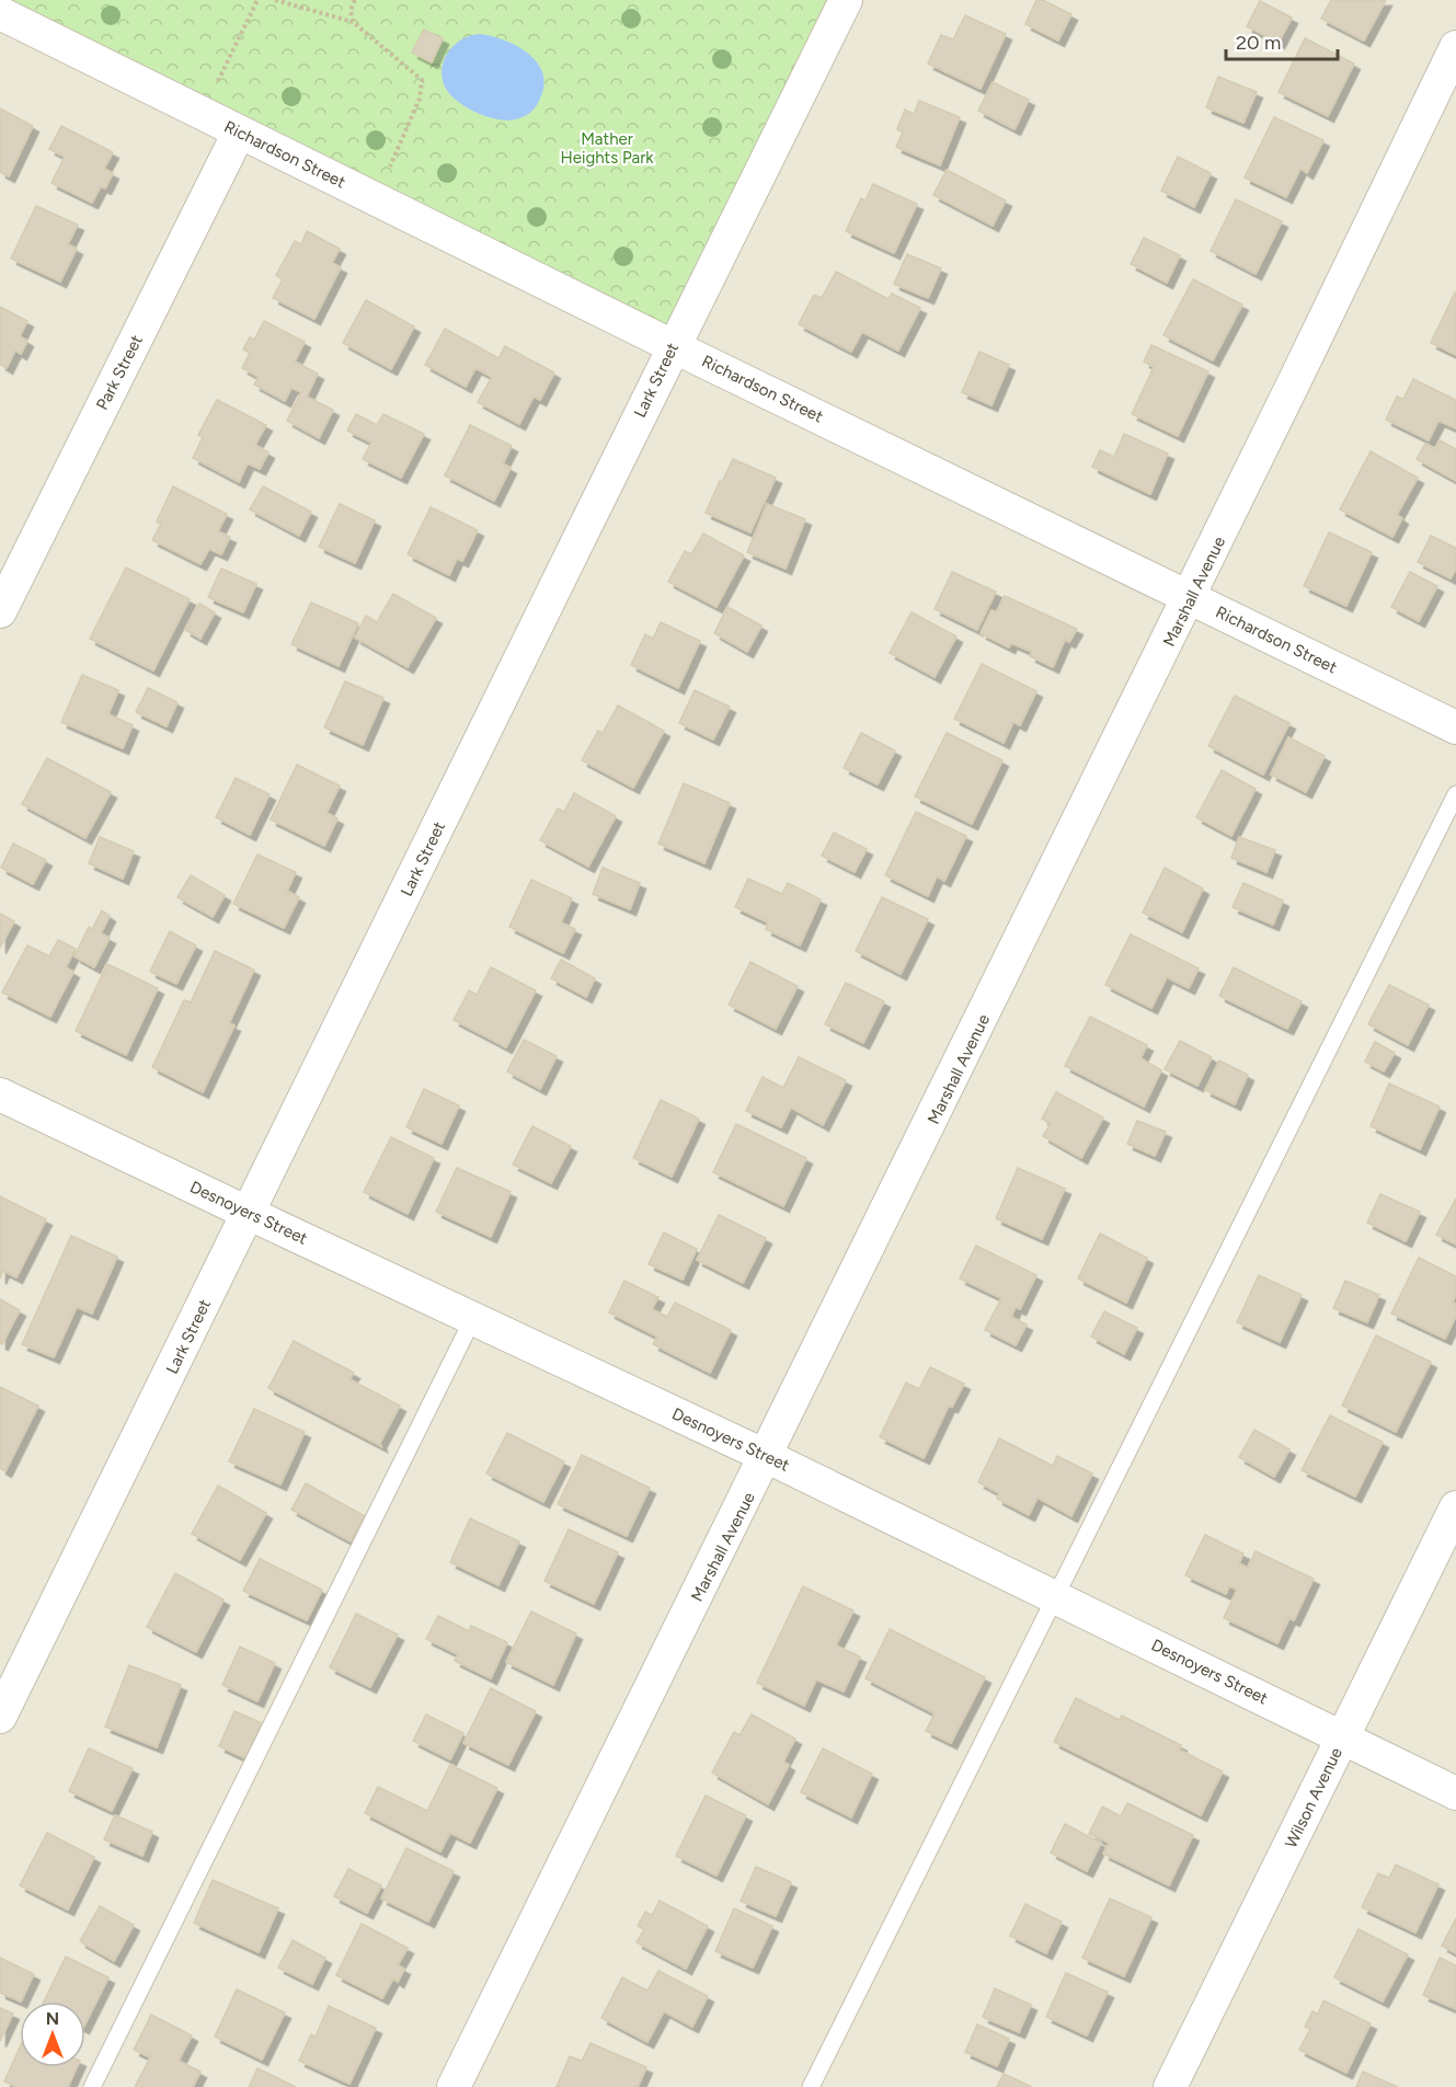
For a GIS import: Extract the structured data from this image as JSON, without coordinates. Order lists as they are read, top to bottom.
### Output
{
  "streets": {
    "street": [
      "Richardson Street",
      "Park Street",
      "Lark Street",
      "Marshall Avenue",
      "Desnoyers Street",
      "Wilson Avenue"
    ]
  },
  "crossings": [
    ["Richardson Street", "Park Street"],
    ["Richardson Street", "Lark Street"],
    ["Richardson Street", "Marshall Avenue"],
    ["Lark Street", "Desnoyers Street"],
    ["Marshall Avenue", "Desnoyers Street"],
    ["Desnoyers Street", "Wilson Avenue"]
  ],
  "parks": ["Mather Heights Park"],
  "scale_bar": "20 m",
  "north": "top"
}
